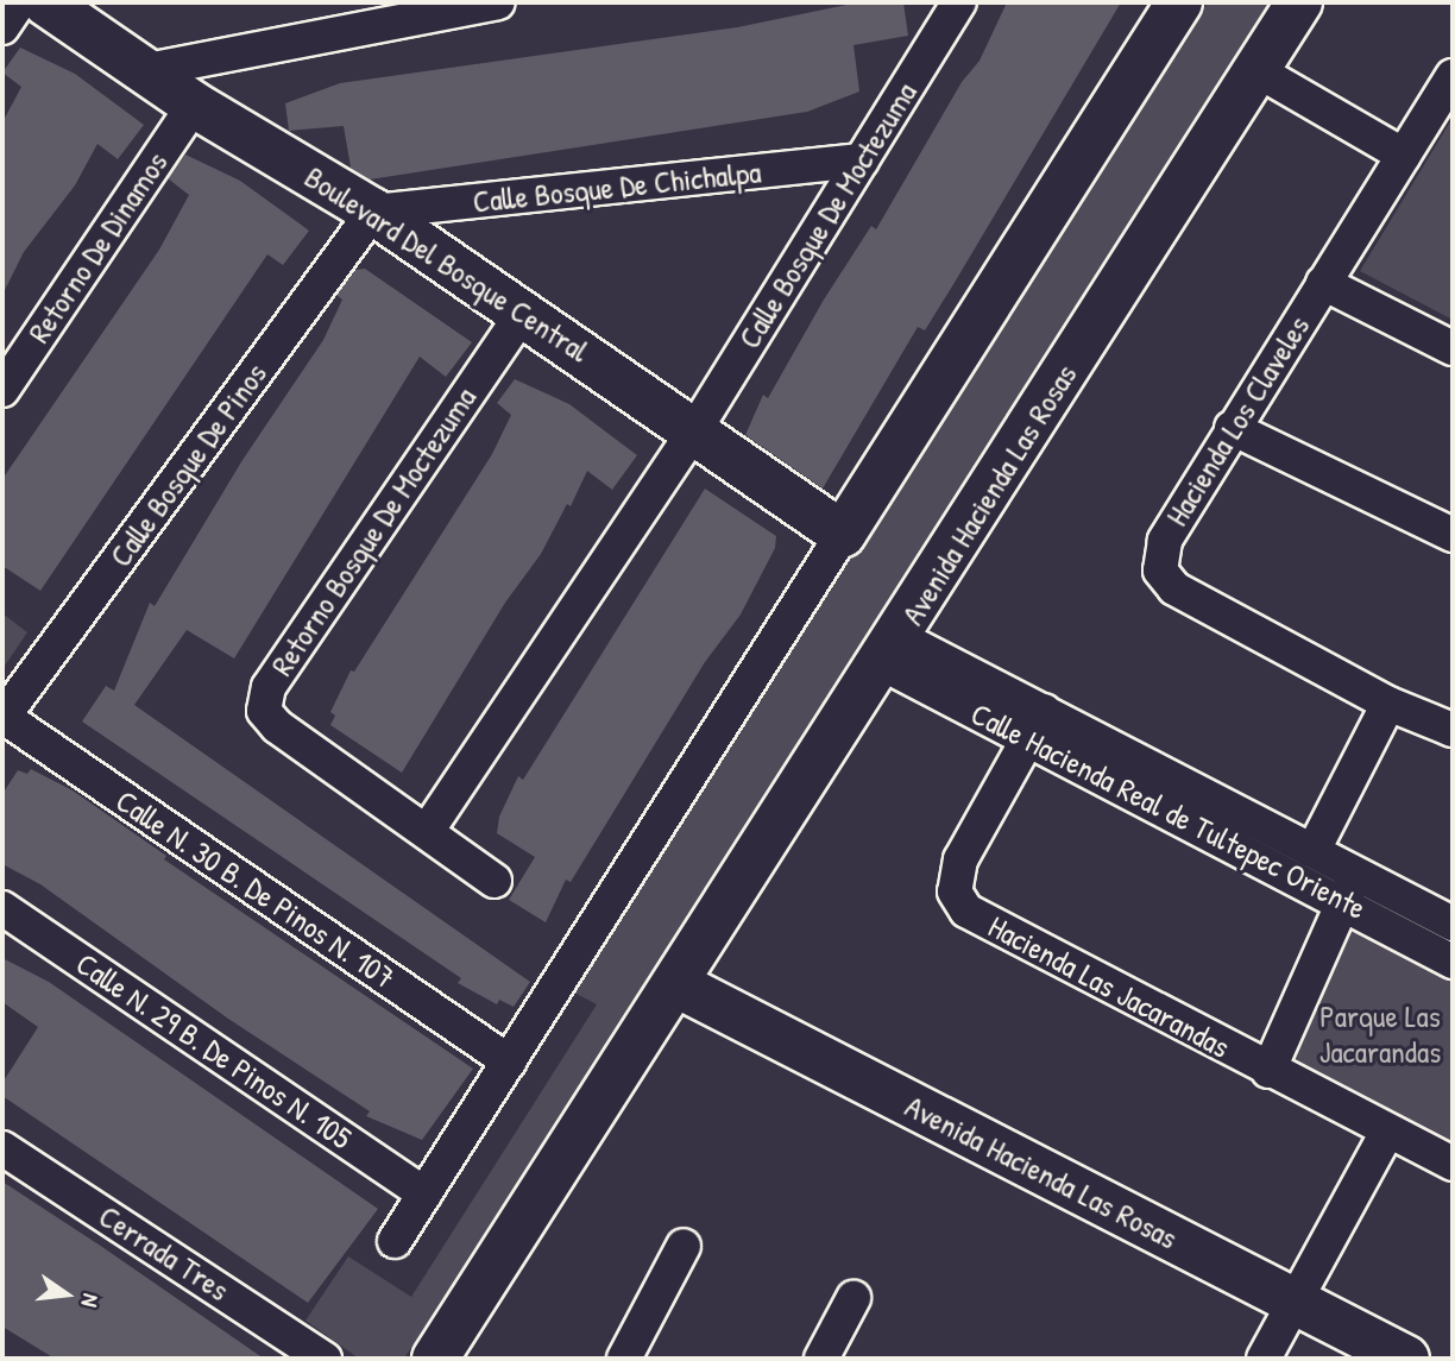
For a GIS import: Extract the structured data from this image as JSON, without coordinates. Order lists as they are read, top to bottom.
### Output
{
  "streets": {
    "street": [
      "Calle Bosque De Chichalpa",
      "Calle Bosque De Moctezuma",
      "Retorno De Dinamos",
      "Boulevard Del Bosque Central",
      "Hacienda Los Claveles",
      "Calle Bosque De Pinos",
      "Avenida Hacienda Las Rosas",
      "Retorno Bosque De Moctezuma",
      "Calle Hacienda Real de Tultepec Oriente",
      "Calle N. 30 B. De Pinos N. 107",
      "Hacienda Las Jacarandas",
      "Calle N. 29 B. De Pinos N. 105",
      "Cerrada Tres"
    ]
  },
  "crossings": [
    ["Calle Bosque De Chichalpa", "Calle Bosque De Moctezuma"],
    ["Calle Bosque De Chichalpa", "Boulevard Del Bosque Central"],
    ["Calle Bosque De Chichalpa", "Calle Bosque De Pinos"],
    ["Calle Bosque De Moctezuma", "Boulevard Del Bosque Central"],
    ["Retorno De Dinamos", "Boulevard Del Bosque Central"],
    ["Boulevard Del Bosque Central", "Calle Bosque De Pinos"],
    ["Boulevard Del Bosque Central", "Retorno Bosque De Moctezuma"],
    ["Calle Bosque De Pinos", "Calle N. 30 B. De Pinos N. 107"],
    ["Avenida Hacienda Las Rosas", "Calle Hacienda Real de Tultepec Oriente"],
    ["Calle Hacienda Real de Tultepec Oriente", "Hacienda Las Jacarandas"]
  ],
  "parks": ["Parque Las Jacarandas"],
  "north": "right"
}
